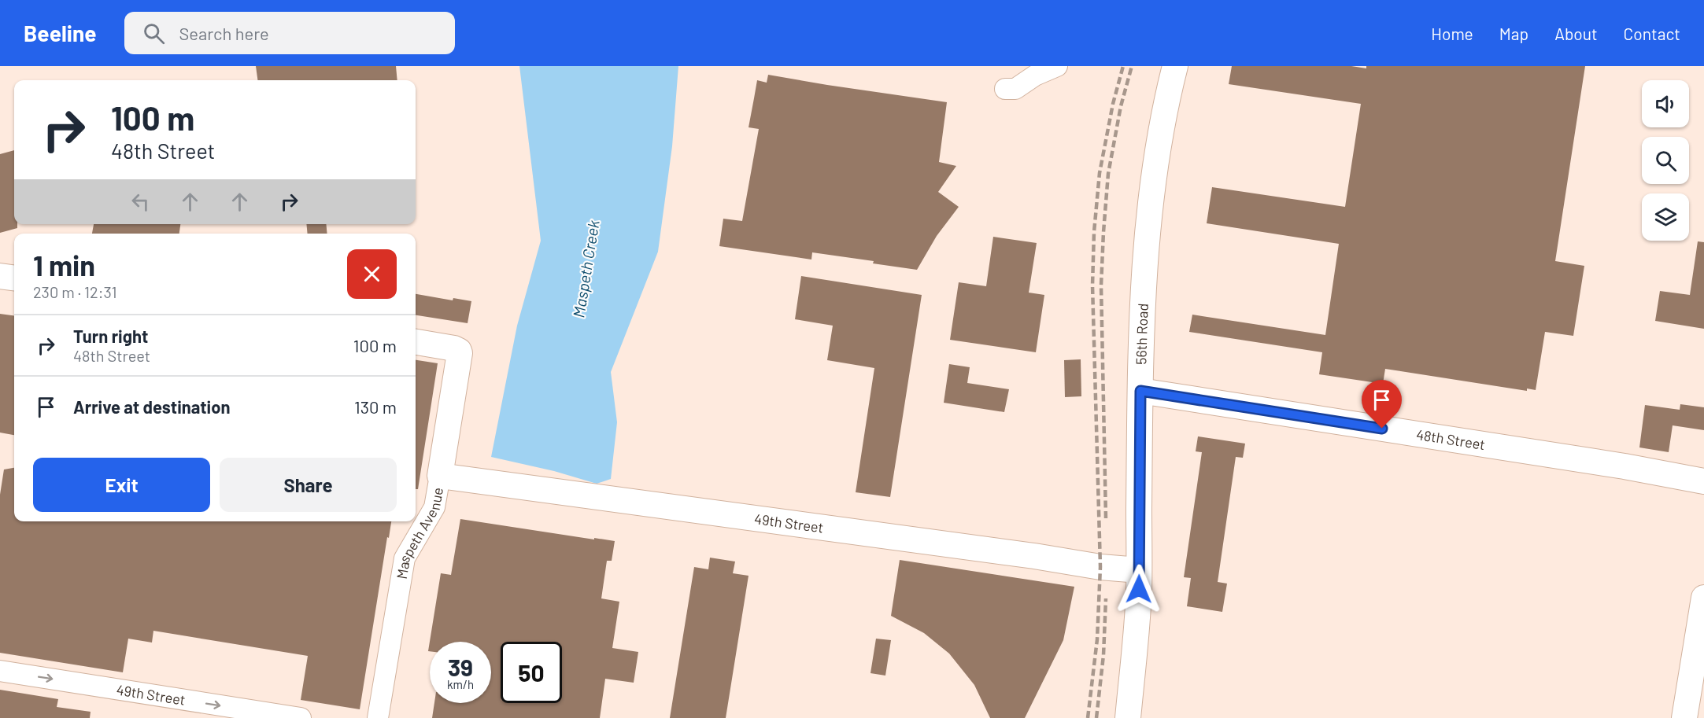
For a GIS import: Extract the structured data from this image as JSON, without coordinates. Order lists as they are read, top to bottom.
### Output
{
  "streets": {
    "main road": [
      "56th Road",
      "48th Street",
      "49th Street",
      "Maspeth Avenue"
    ]
  },
  "crossings": [
    ["56th Road", "48th Street"],
    ["56th Road", "49th Street"],
    ["49th Street", "Maspeth Avenue"]
  ],
  "water": ["Maspeth Creek"],
  "page": {
    "header": "Beeline",
    "search": "Search here",
    "nav": [
      "Home",
      "Map",
      "About",
      "Contact"
    ],
    "turn": ["100 m", "48th Street"],
    "heading": ["1 min", "230 m · 12:31"],
    "list": [
      {
        "name": "Turn right",
        "note": "48th Street",
        "value": "100 m"
      },
      {
        "name": "Arrive at destination",
        "value": "130 m"
      }
    ],
    "buttons": ["Exit", "Share"],
    "speed": "39 km/h",
    "limit": "50"
  }
}
